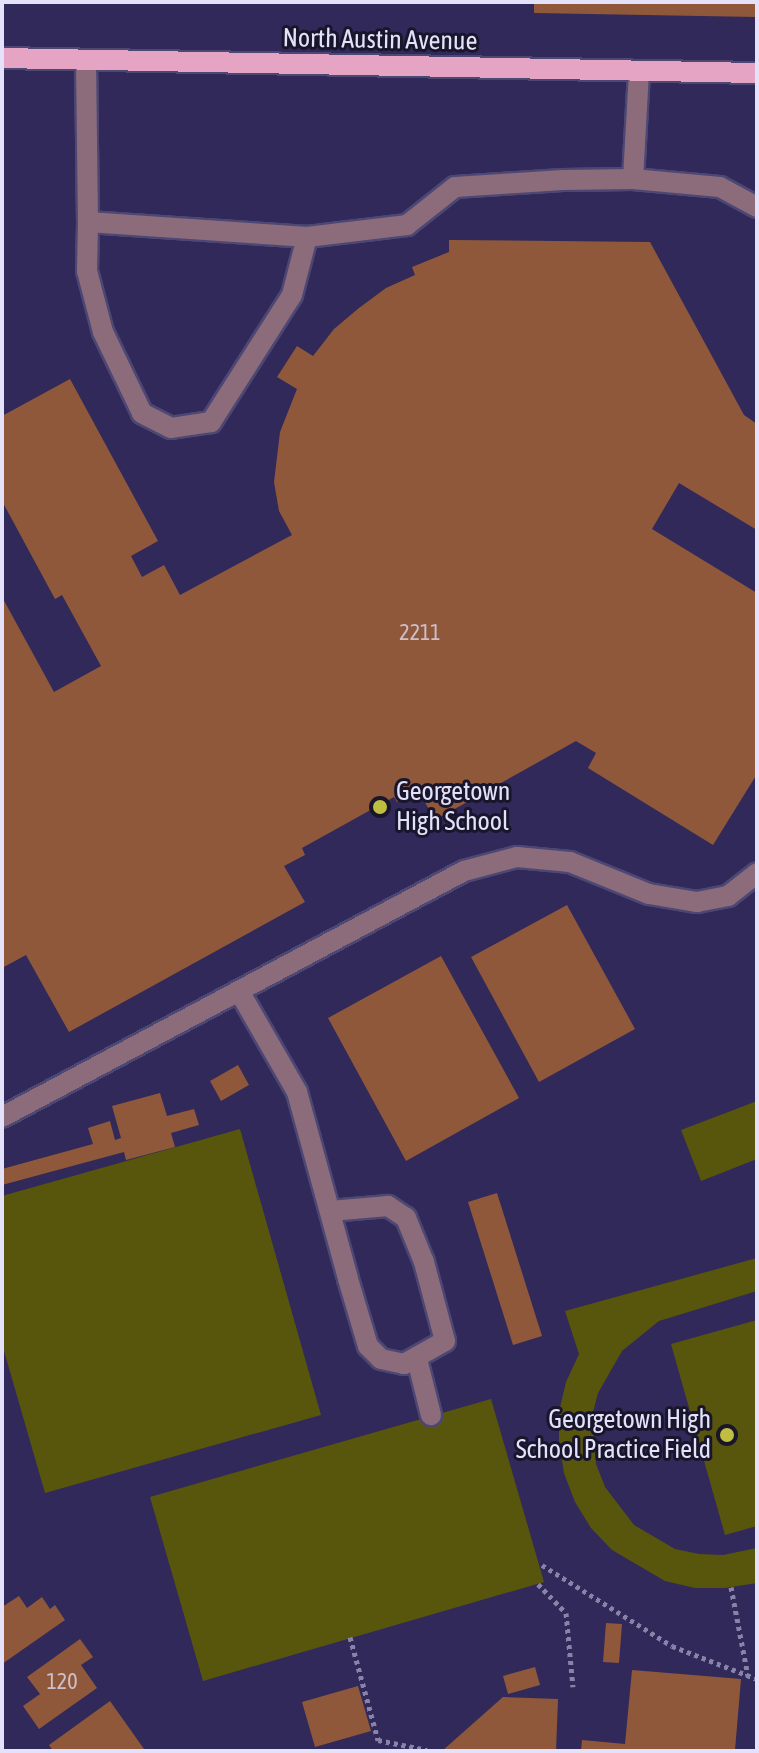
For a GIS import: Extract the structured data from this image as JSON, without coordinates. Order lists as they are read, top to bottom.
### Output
{
  "streets": {
    "main road": ["North Austin Avenue"]
  },
  "places": ["Georgetown High School", "Georgetown High School Practice Field"],
  "house_numbers": ["2211", "120"]
}
